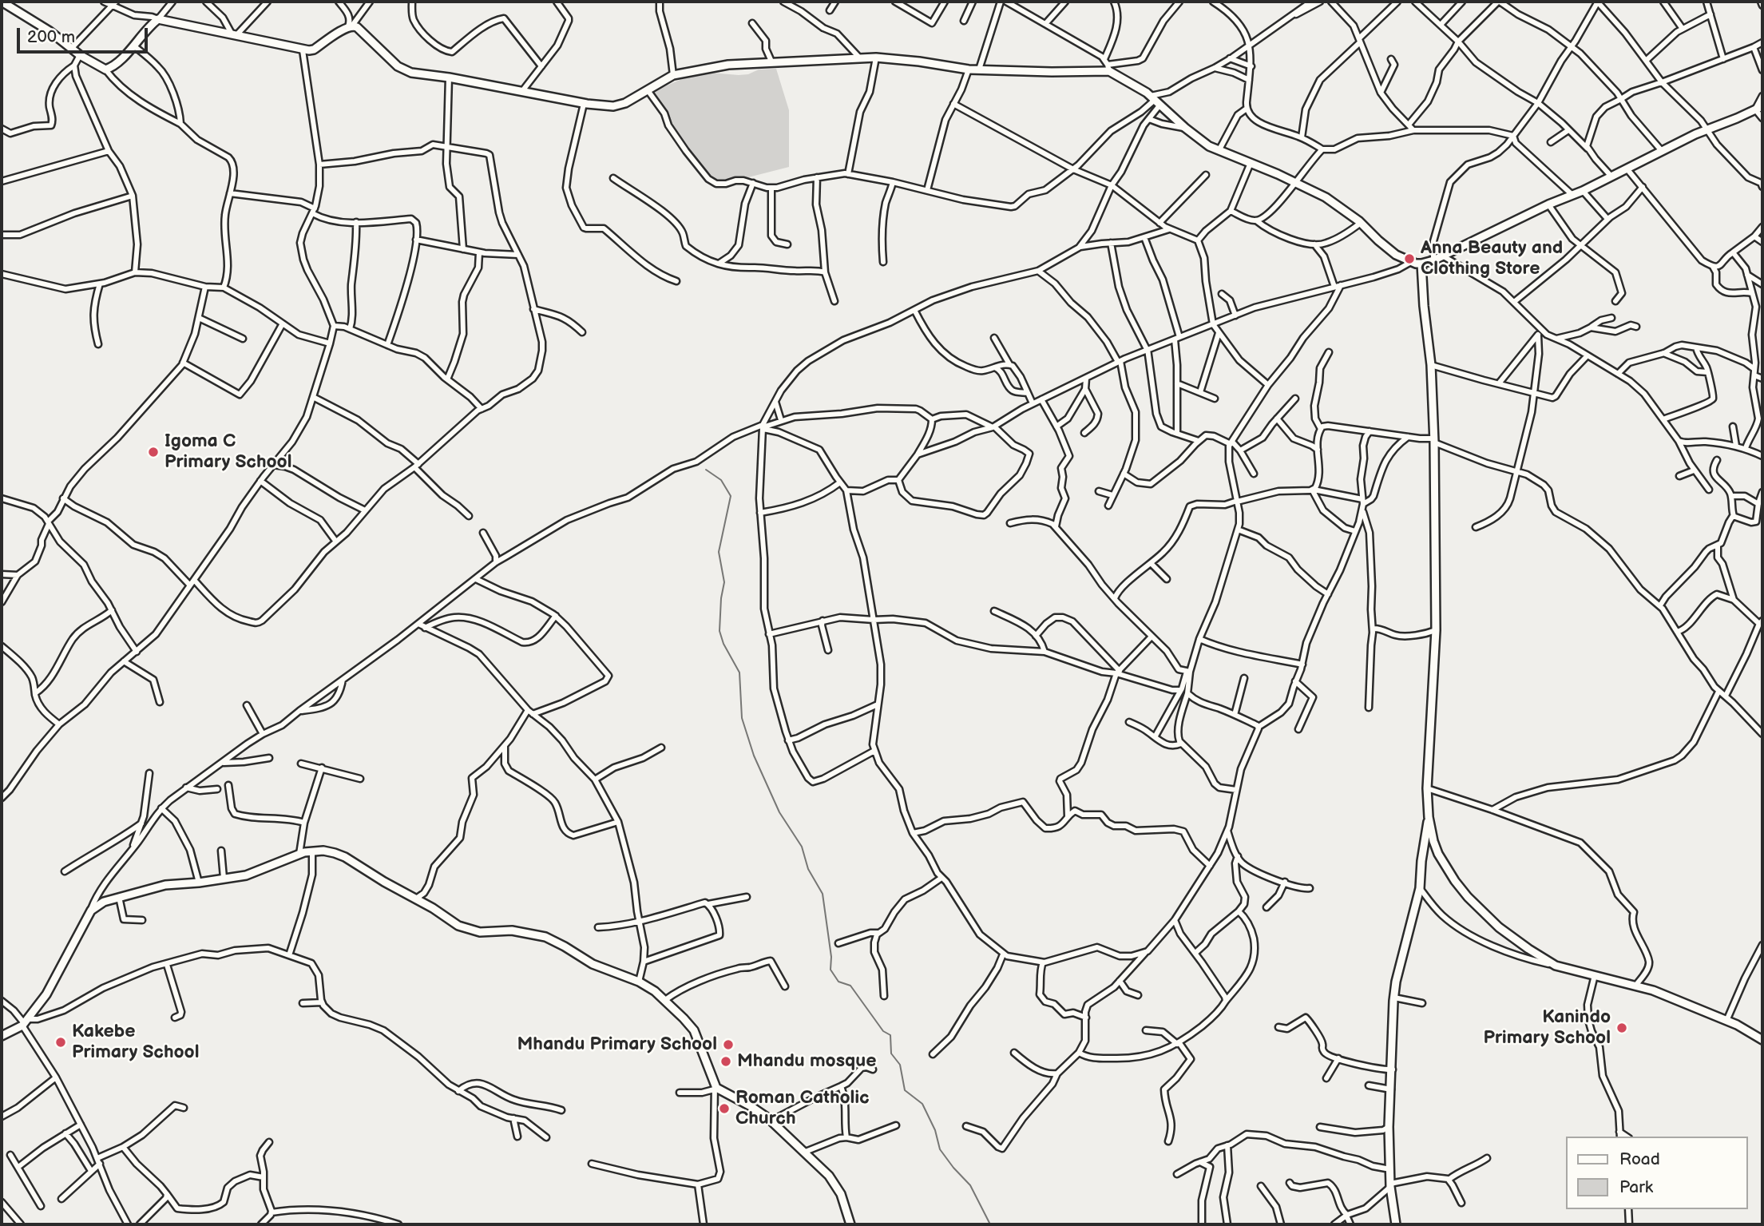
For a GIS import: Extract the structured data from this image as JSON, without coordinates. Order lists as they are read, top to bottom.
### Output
{
  "places": [
    "Anna Beauty and Clothing Store",
    "Igoma C Primary School",
    "Kanindo Primary School",
    "Kakebe Primary School",
    "Mhandu Primary School",
    "Mhandu mosque",
    "Roman Catholic Church"
  ],
  "legend": ["Road", "Park"],
  "scale_bar": "200 m"
}
